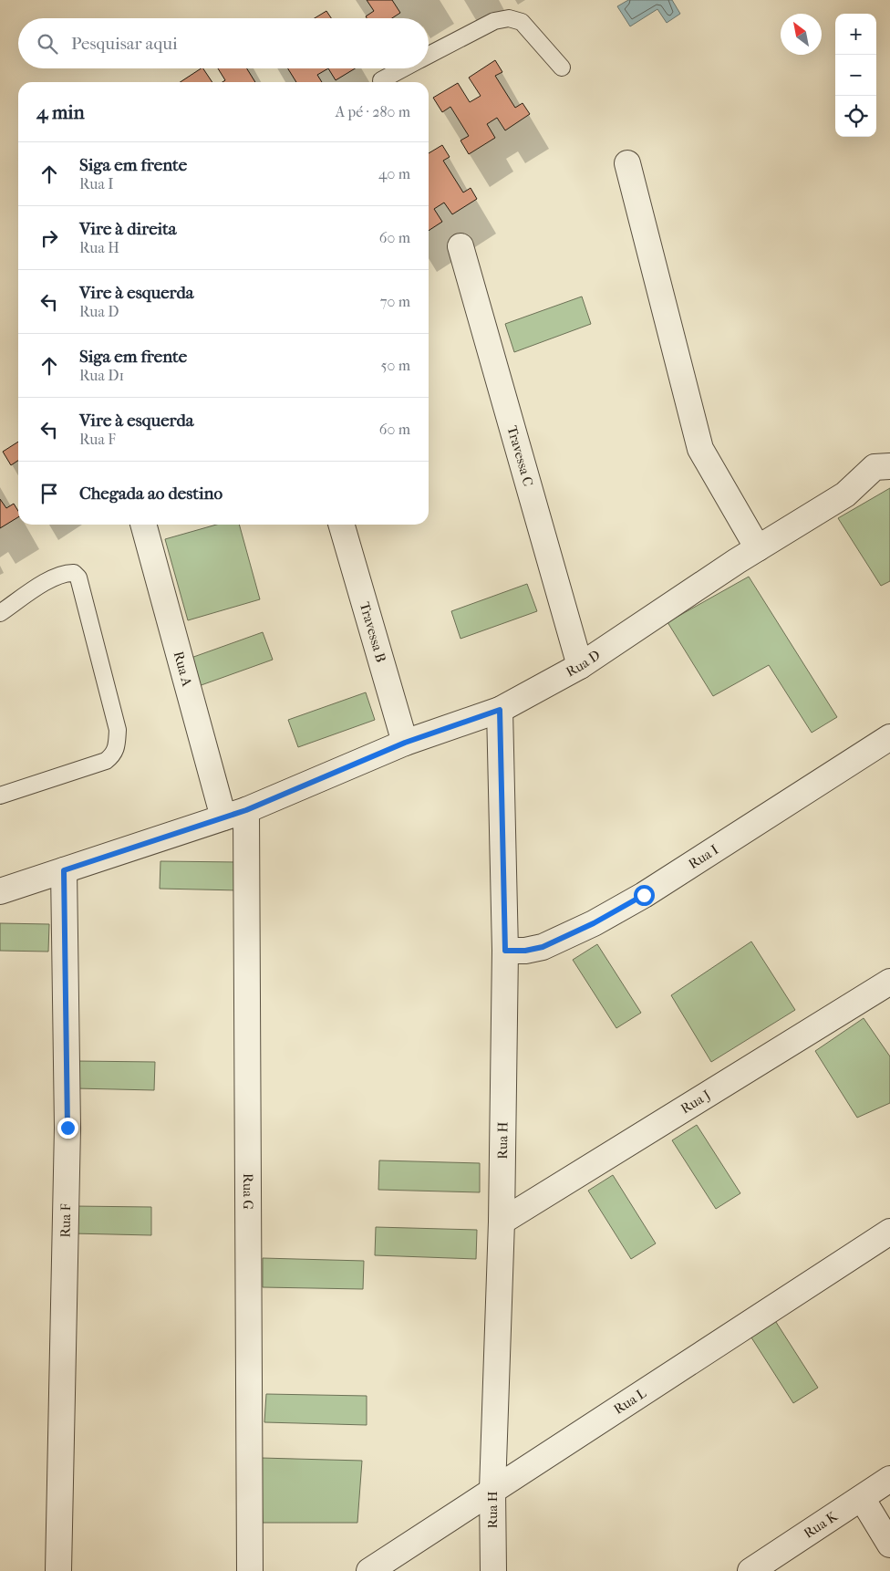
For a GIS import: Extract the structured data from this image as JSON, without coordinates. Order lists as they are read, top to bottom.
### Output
{
  "streets": {
    "street": [
      "Travessa C",
      "Travessa B",
      "Rua D",
      "Rua A",
      "Rua I",
      "Rua J",
      "Rua H",
      "Rua G",
      "Rua F",
      "Rua L",
      "Rua K"
    ]
  },
  "crossings": [
    ["Travessa C", "Rua D"],
    ["Travessa B", "Rua D"],
    ["Rua D", "Rua A"],
    ["Rua D", "Rua H"],
    ["Rua D", "Rua G"],
    ["Rua D", "Rua F"],
    ["Rua A", "Rua G"],
    ["Rua I", "Rua H"],
    ["Rua J", "Rua H"],
    ["Rua H", "Rua L"]
  ],
  "north": "top left",
  "page": {
    "map_buttons": ["+", "−"],
    "search": "Pesquisar aqui",
    "heading": ["4 min", "A pé · 280 m"],
    "list": [
      ["Siga em frente", "Rua I", "40 m"],
      ["Vire à direita", "Rua H", "60 m"],
      ["Vire à esquerda", "Rua D", "70 m"],
      ["Siga em frente", "Rua D1", "50 m"],
      ["Vire à esquerda", "Rua F", "60 m"],
      "Chegada ao destino"
    ]
  }
}
